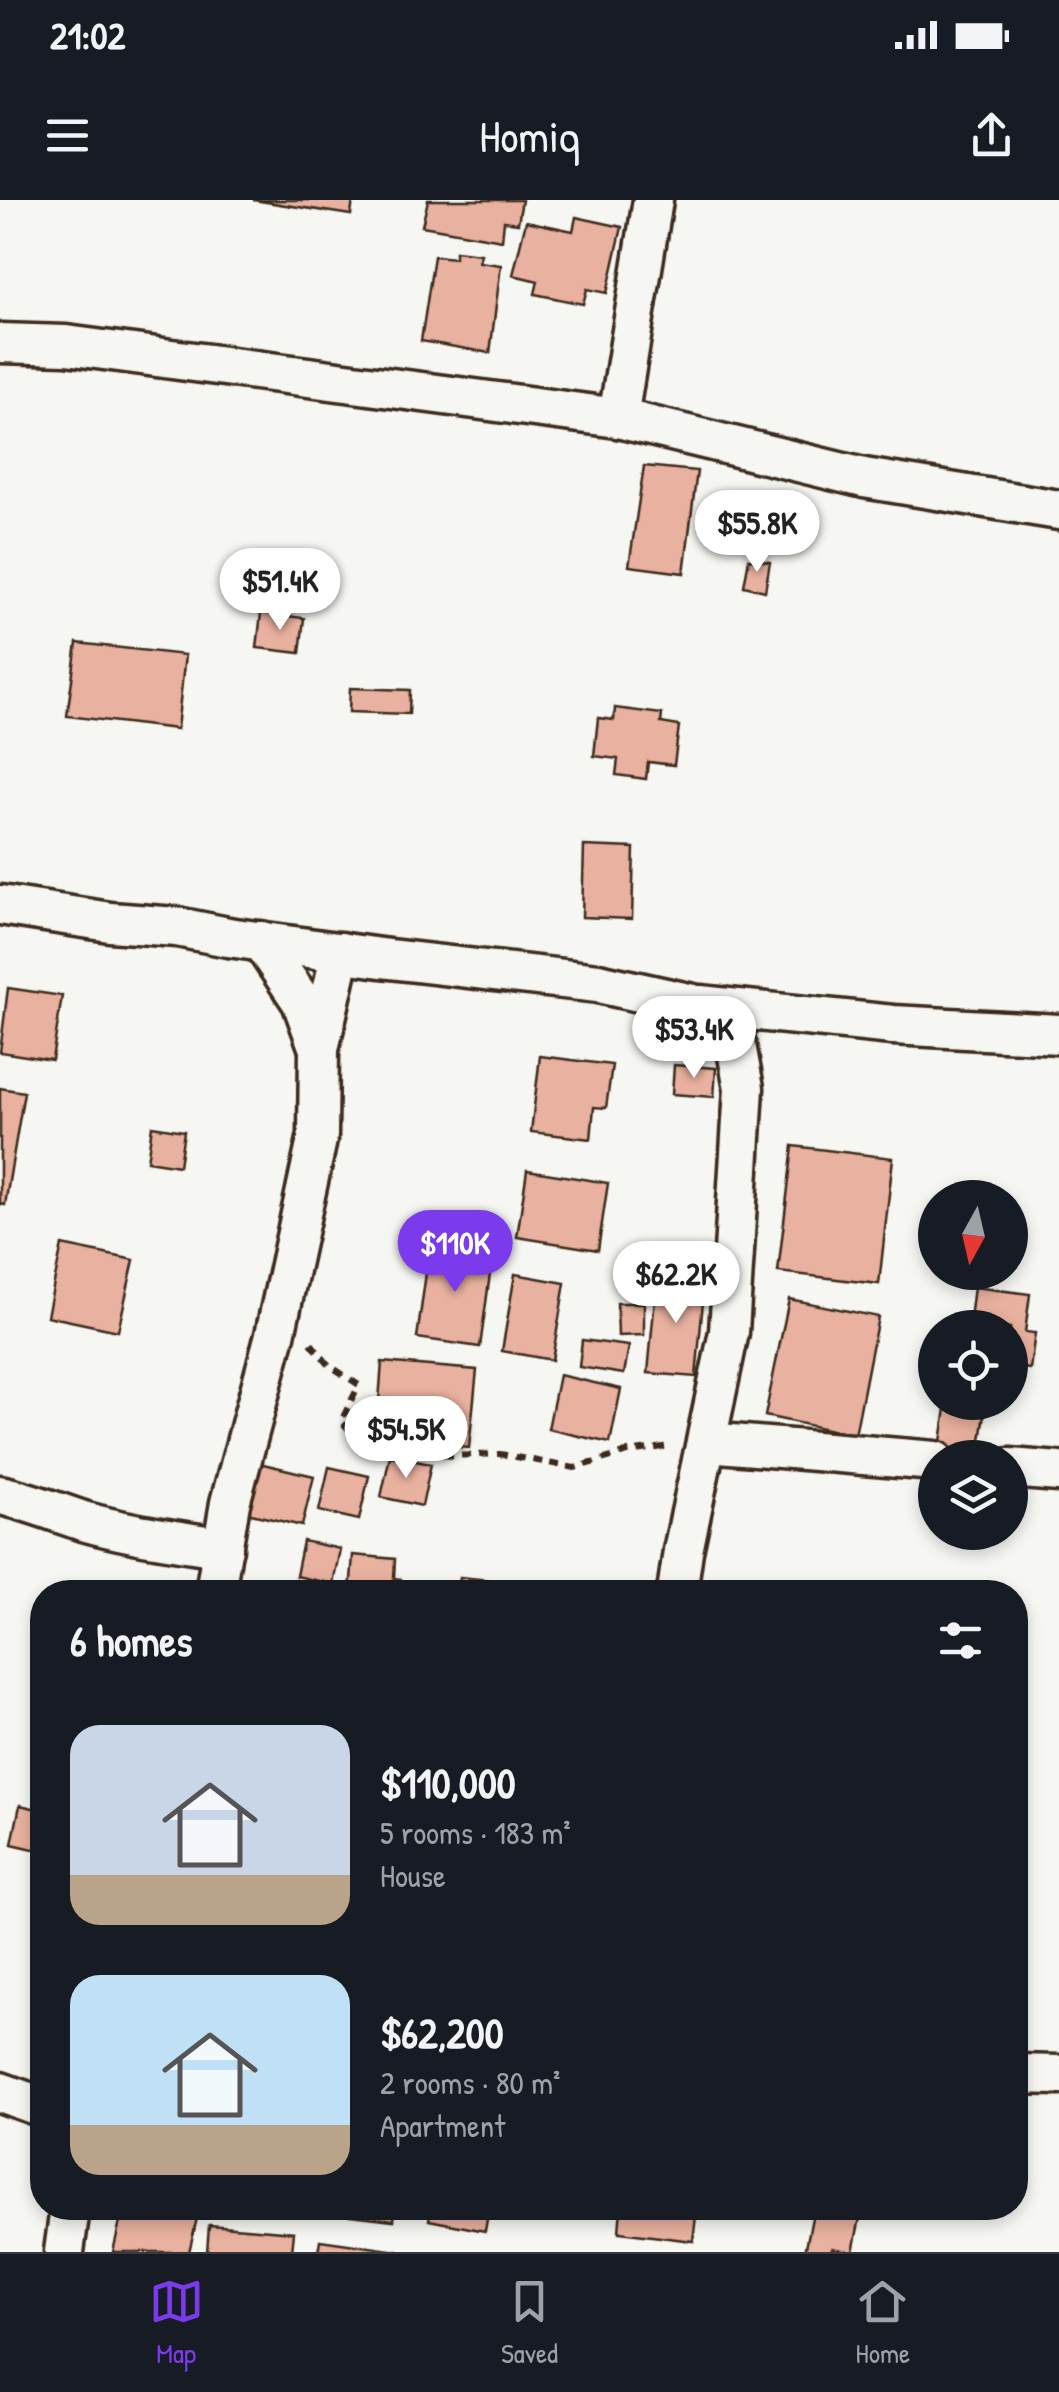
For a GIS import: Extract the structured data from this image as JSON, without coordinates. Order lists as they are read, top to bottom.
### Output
{
  "north": "bottom",
  "page": {
    "status": "21:02",
    "header": "Homiq",
    "price": [
      "$55.8K",
      "$51.4K",
      "$53.4K",
      "$110K",
      "$62.2K",
      "$54.5K"
    ],
    "heading": "6 homes",
    "list": [
      {
        "name": "$110,000",
        "note": "5 rooms · 183 m² · House"
      },
      {
        "name": "$62,200",
        "note": "2 rooms · 80 m² · Apartment"
      }
    ],
    "tabs": ["Map", "Saved", "Home"]
  }
}
